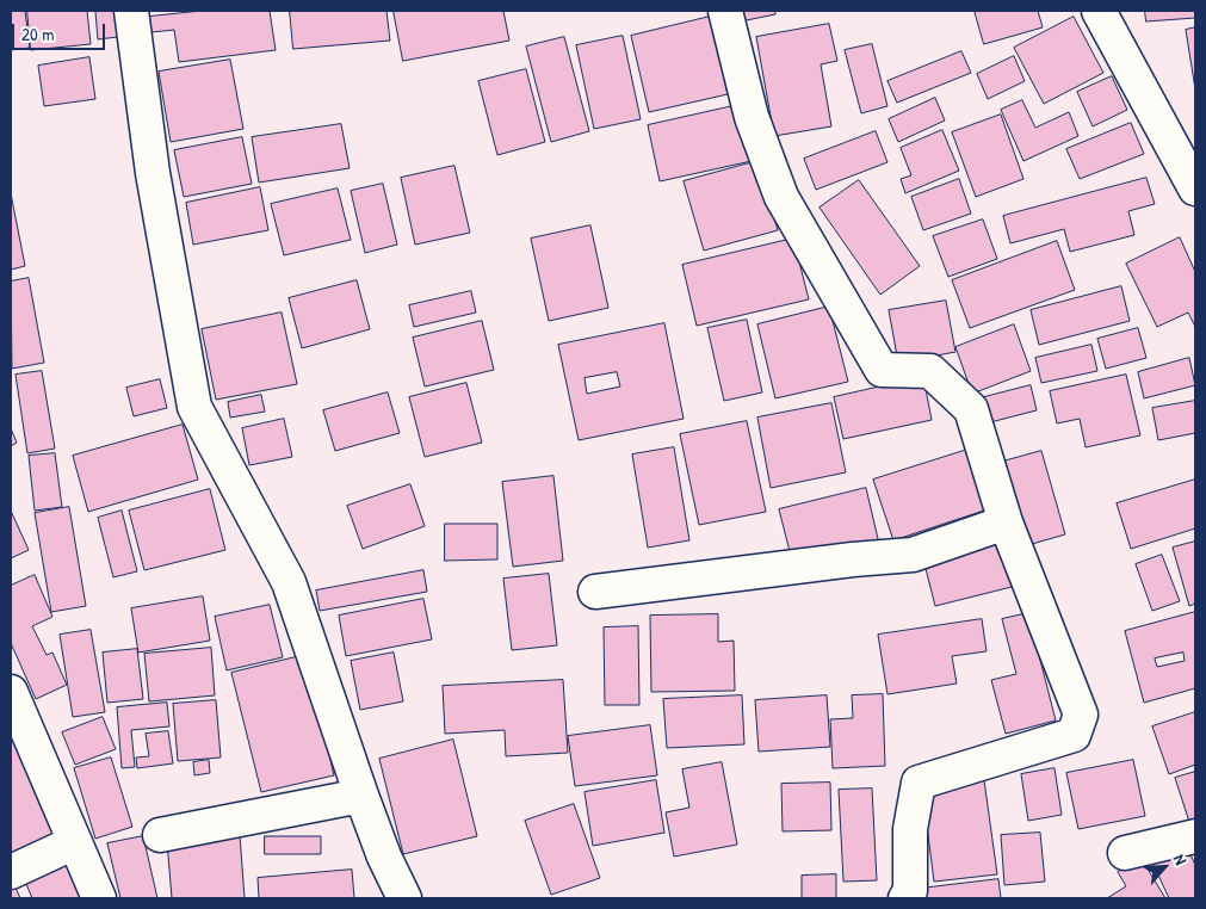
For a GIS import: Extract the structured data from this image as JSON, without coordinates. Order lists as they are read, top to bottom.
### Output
{
  "scale_bar": "20 m",
  "north": "top right"
}
